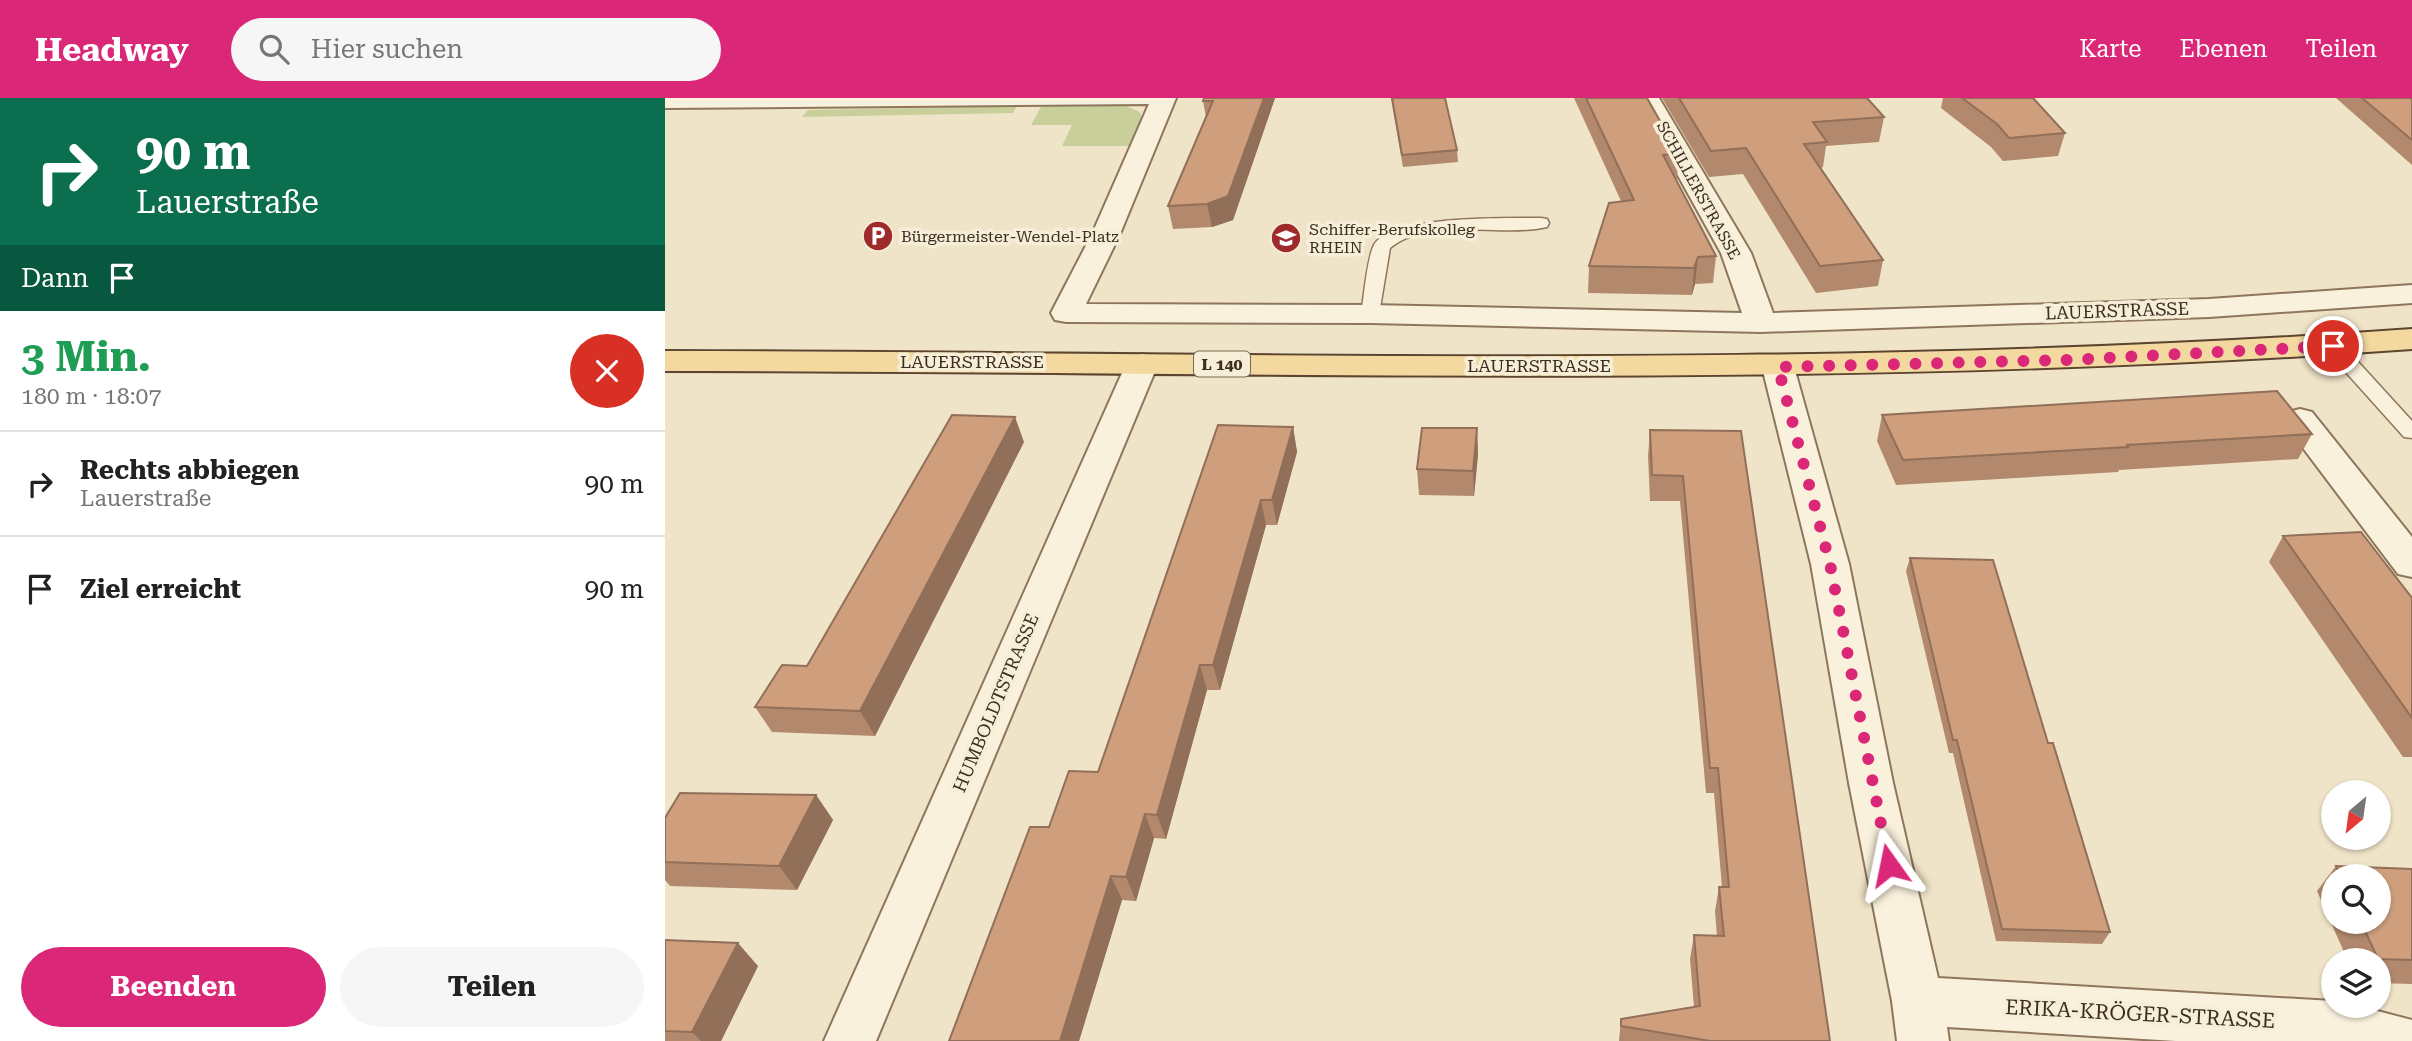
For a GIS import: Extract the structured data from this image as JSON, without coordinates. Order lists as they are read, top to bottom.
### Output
{
  "streets": {
    "main road": ["LAUERSTRASSE", "L 140"],
    "street": ["SCHILLERSTRASSE", "HUMBOLDTSTRASSE", "ERIKA-KRÖGER-STRASSE"]
  },
  "crossings": [
    ["SCHILLERSTRASSE", "LAUERSTRASSE"],
    ["LAUERSTRASSE", "HUMBOLDTSTRASSE"]
  ],
  "places": {
    "parking": ["Bürgermeister-Wendel-Platz"],
    "school or university": ["Schiffer-Berufskolleg RHEIN"]
  },
  "north": "bottom left",
  "page": {
    "header": "Headway",
    "search": "Hier suchen",
    "nav": ["Karte", "Ebenen", "Teilen"],
    "turn": ["90 m", "Lauerstraße"],
    "then": "Dann",
    "heading": ["3 Min.", "180 m · 18:07"],
    "list": [
      {
        "name": "Rechts abbiegen",
        "note": "Lauerstraße",
        "value": "90 m"
      },
      {
        "name": "Ziel erreicht",
        "value": "90 m"
      }
    ],
    "buttons": ["Beenden", "Teilen"]
  }
}
